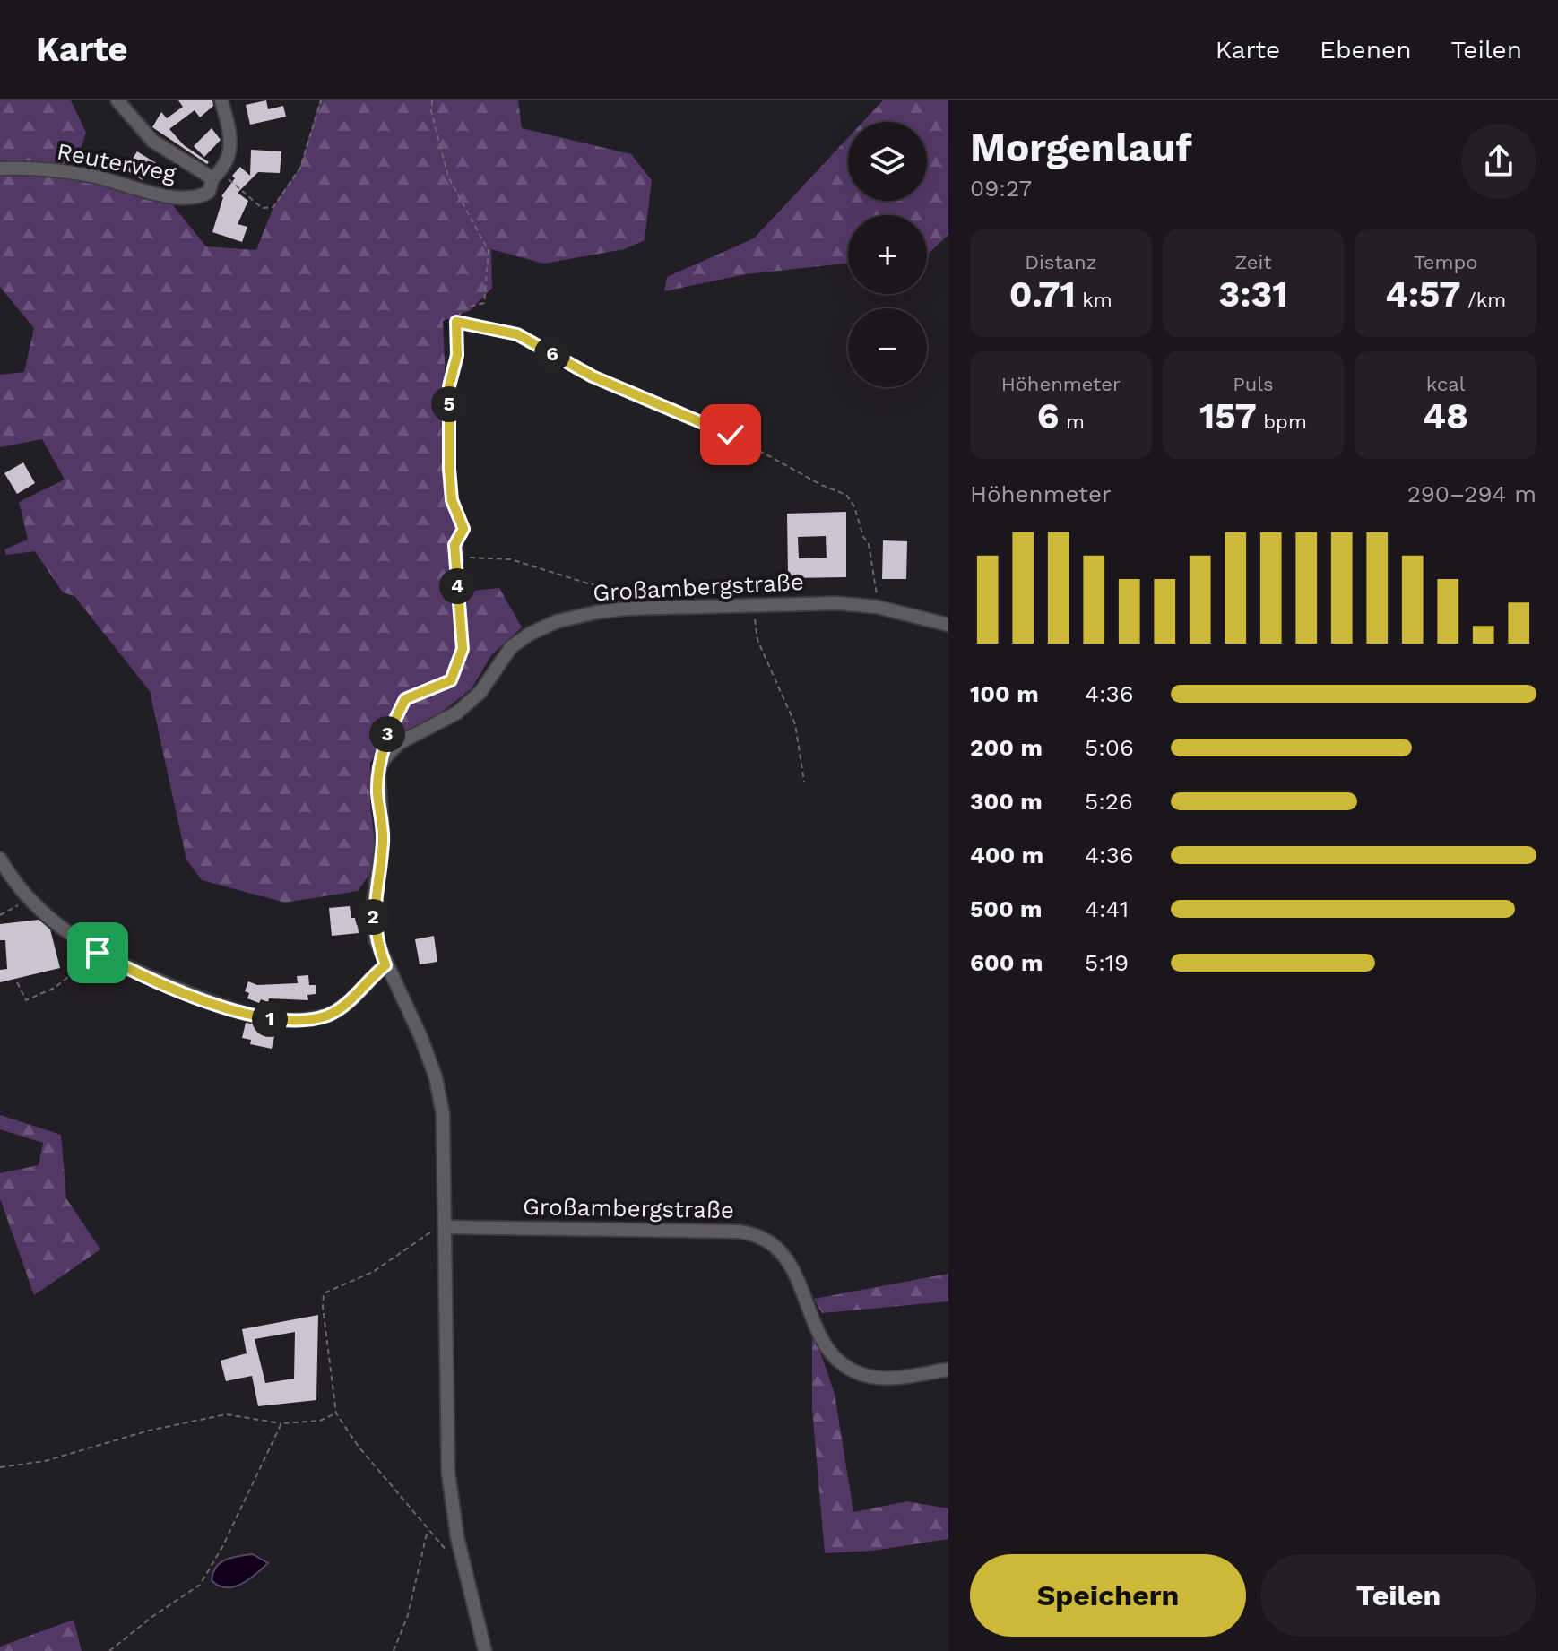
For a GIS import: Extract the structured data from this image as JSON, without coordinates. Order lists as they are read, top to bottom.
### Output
{
  "streets": {
    "street": ["Reuterweg", "Großambergstraße"]
  },
  "page": {
    "header": "Karte",
    "nav": ["Karte", "Ebenen", "Teilen"],
    "heading": ["Morgenlauf", "09:27"],
    "map_buttons": ["+", "−"],
    "stats": [
      ["Distanz", "0.71 km"],
      ["Zeit", "3:31"],
      ["Tempo", "4:57 /km"],
      ["Höhenmeter", "6 m"],
      ["Puls", "157 bpm"],
      ["kcal", "48"]
    ],
    "pins": [
      "6",
      "5",
      "4",
      "3",
      "2",
      "1"
    ],
    "chart": ["Höhenmeter", "290–294 m"],
    "list": [
      {
        "name": "100 m",
        "note": "4:36"
      },
      {
        "name": "200 m",
        "note": "5:06"
      },
      {
        "name": "300 m",
        "note": "5:26"
      },
      {
        "name": "400 m",
        "note": "4:36"
      },
      {
        "name": "500 m",
        "note": "4:41"
      },
      {
        "name": "600 m",
        "note": "5:19"
      }
    ],
    "buttons": ["Speichern", "Teilen"]
  }
}
